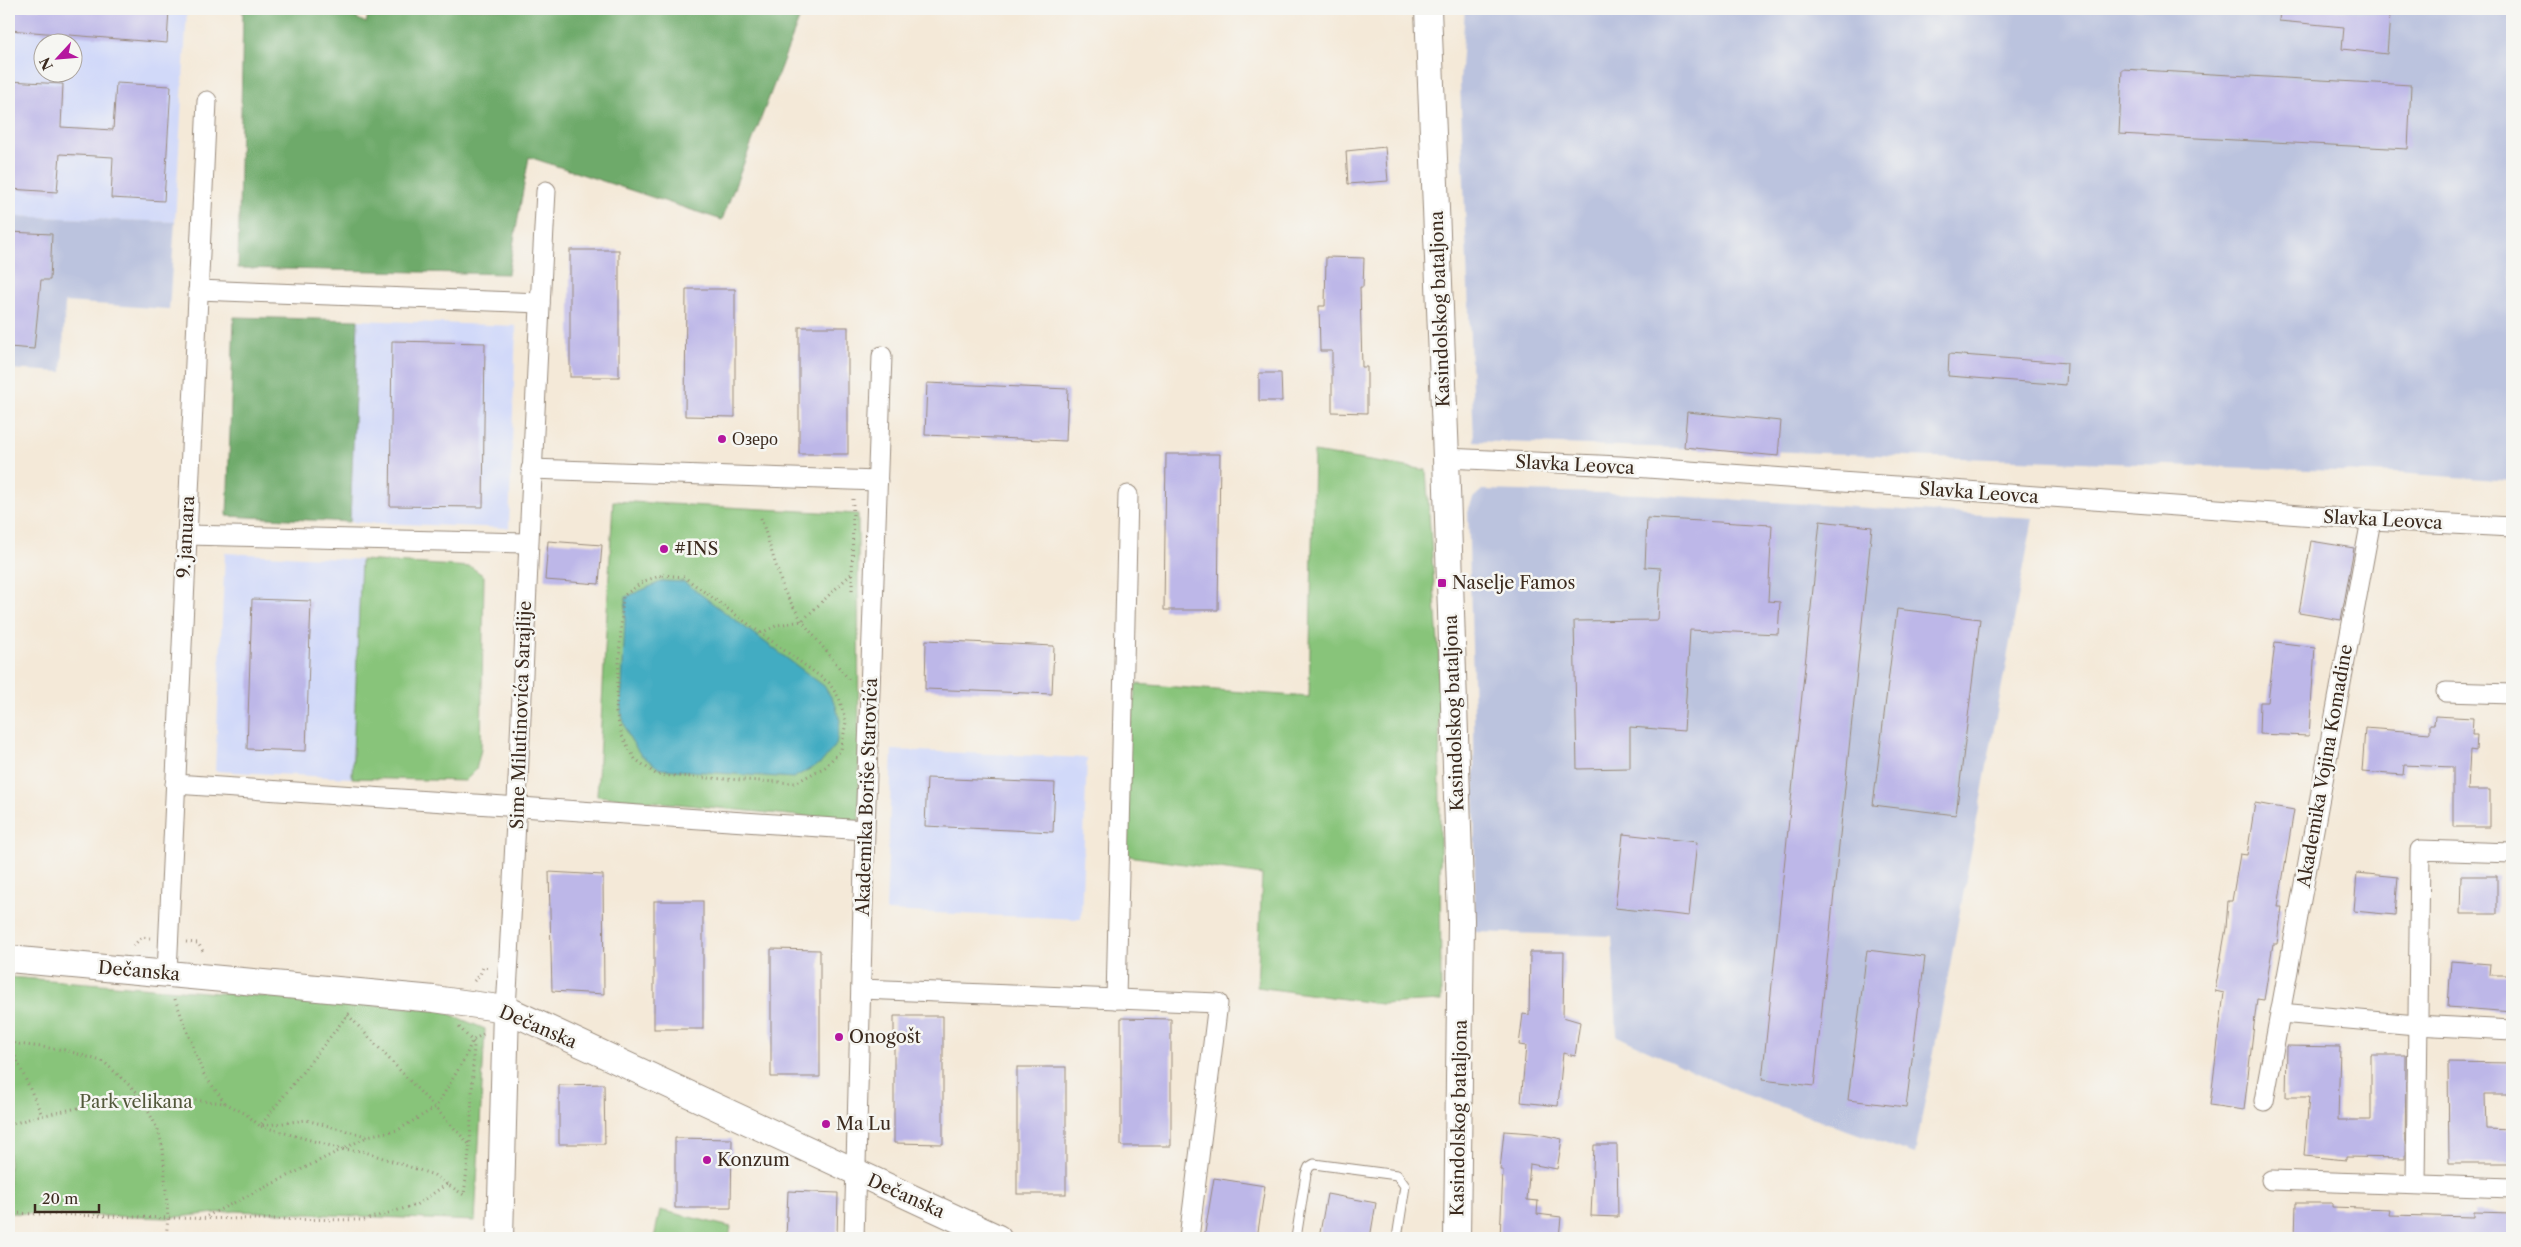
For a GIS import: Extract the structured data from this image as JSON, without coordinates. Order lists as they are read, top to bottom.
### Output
{
  "streets": {
    "street": [
      "Kasindolskog bataljona",
      "Slavka Leovca",
      "9. januara",
      "Sime Milutinovića Sarajlije",
      "Akademika Vojina Komadine",
      "Akademika Boriše Starovića",
      "Dečanska"
    ]
  },
  "crossings": [
    ["Kasindolskog bataljona", "Slavka Leovca"],
    ["Slavka Leovca", "Akademika Vojina Komadine"],
    ["9. januara", "Dečanska"],
    ["Sime Milutinovića Sarajlije", "Dečanska"],
    ["Akademika Boriše Starovića", "Dečanska"]
  ],
  "parks": ["Park velikana"],
  "places": {
    "other": [
      "Озеро",
      "#INS",
      "Onogošt",
      "Ma Lu",
      "Konzum"
    ],
    "transit": ["Naselje Famos"]
  },
  "scale_bar": "20 m",
  "north": "bottom left"
}
